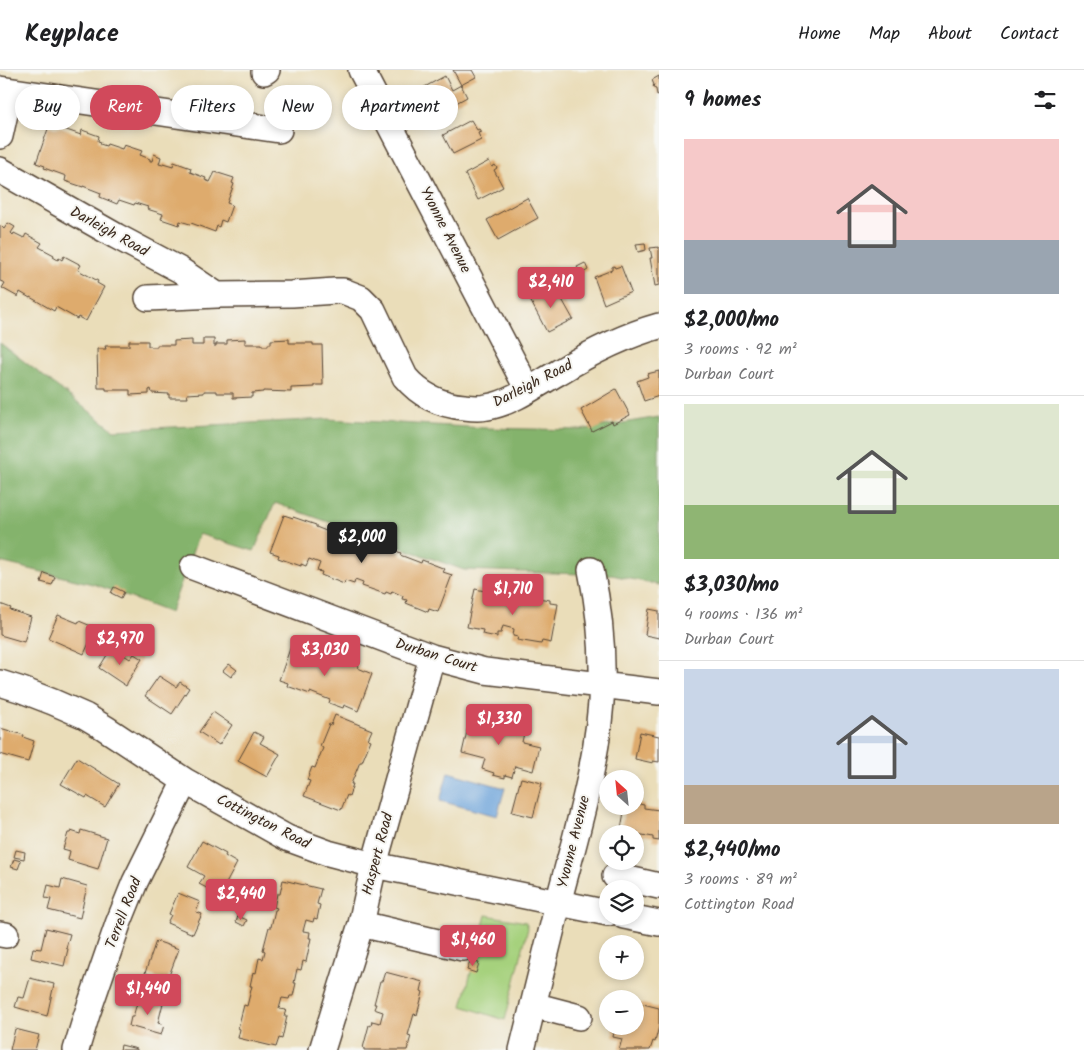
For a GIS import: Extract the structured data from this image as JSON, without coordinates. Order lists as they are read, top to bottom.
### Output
{
  "streets": {
    "street": [
      "Yvonne Avenue",
      "Darleigh Road",
      "Durban Court",
      "Cottington Road",
      "Haspert Road",
      "Terrell Road"
    ]
  },
  "crossings": [
    ["Yvonne Avenue", "Darleigh Road"],
    ["Yvonne Avenue", "Durban Court"],
    ["Yvonne Avenue", "Cottington Road"],
    ["Durban Court", "Haspert Road"],
    ["Cottington Road", "Haspert Road"],
    ["Cottington Road", "Terrell Road"]
  ],
  "north": "top left",
  "page": {
    "header": "Keyplace",
    "nav": [
      "Home",
      "Map",
      "About",
      "Contact"
    ],
    "heading": "9 homes",
    "chip": [
      "Buy",
      "Rent",
      "Filters",
      "New",
      "Apartment"
    ],
    "list": [
      {
        "name": "$2,000/mo",
        "note": "3 rooms · 92 m² · Durban Court"
      },
      {
        "name": "$3,030/mo",
        "note": "4 rooms · 136 m² · Durban Court"
      },
      {
        "name": "$2,440/mo",
        "note": "3 rooms · 89 m² · Cottington Road"
      }
    ],
    "price": [
      "$2,410",
      "$2,000",
      "$1,710",
      "$2,970",
      "$3,030",
      "$1,330",
      "$2,440",
      "$1,460",
      "$1,440"
    ],
    "map_buttons": ["+", "−"]
  }
}
